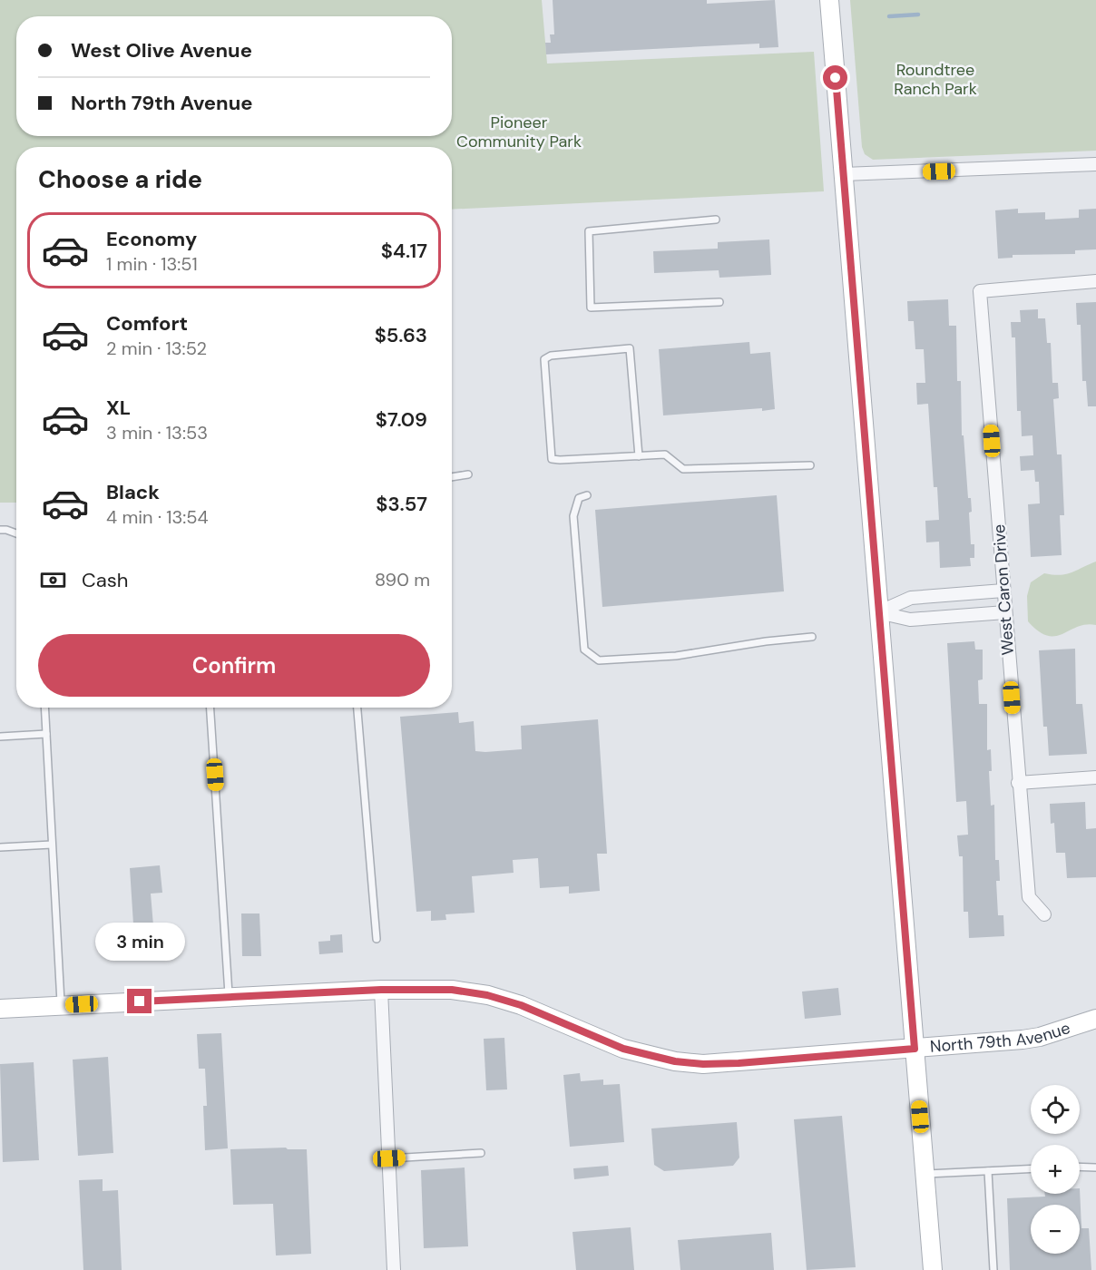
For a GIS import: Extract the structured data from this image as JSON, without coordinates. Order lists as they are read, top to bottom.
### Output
{
  "streets": {
    "main road": ["North 79th Avenue"],
    "street": ["West Caron Drive"]
  },
  "parks": ["Roundtree Ranch Park", "Pioneer Community Park"],
  "page": {
    "banner": ["West Olive Avenue", "North 79th Avenue"],
    "heading": "Choose a ride",
    "list": [
      {
        "name": "Economy",
        "note": "1 min · 13:51",
        "value": "$4.17"
      },
      {
        "name": "Comfort",
        "note": "2 min · 13:52",
        "value": "$5.63"
      },
      {
        "name": "XL",
        "note": "3 min · 13:53",
        "value": "$7.09"
      },
      {
        "name": "Black",
        "note": "4 min · 13:54",
        "value": "$3.57"
      }
    ],
    "pay": ["Cash", "890 m"],
    "buttons": "Confirm",
    "bubble": "3 min",
    "map_buttons": ["+", "−"]
  }
}
